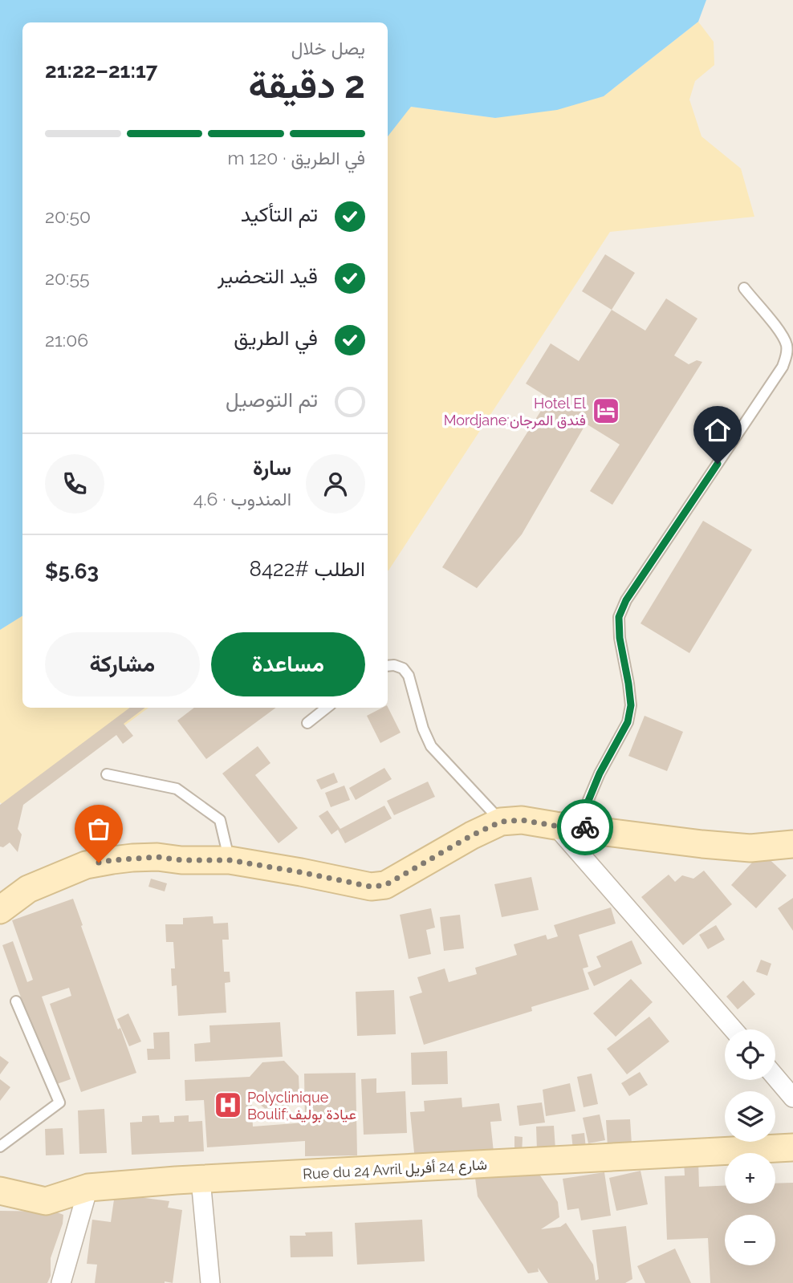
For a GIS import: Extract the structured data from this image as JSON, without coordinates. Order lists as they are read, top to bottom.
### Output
{
  "streets": {
    "street": ["Rue du 24 Avril شارع 24 أفريل"]
  },
  "places": {
    "hotel": ["Hotel El Mordjane;فندق المرجان"],
    "hospital": ["Polyclinique Boulif;عيادة بوليف"]
  },
  "page": {
    "heading": ["2 دقيقة", "يصل خلال", "21:17–21:22"],
    "panel": [
      "سارة",
      "المندوب · 4.6",
      "الطلب #8422",
      "$5.63"
    ],
    "bar": "في الطريق · 120 m",
    "list": [
      ["تم التأكيد", "20:50"],
      ["قيد التحضير", "20:55"],
      ["في الطريق", "21:06"],
      "تم التوصيل"
    ],
    "buttons": ["مساعدة", "مشاركة"],
    "map_buttons": ["+", "−"]
  }
}
